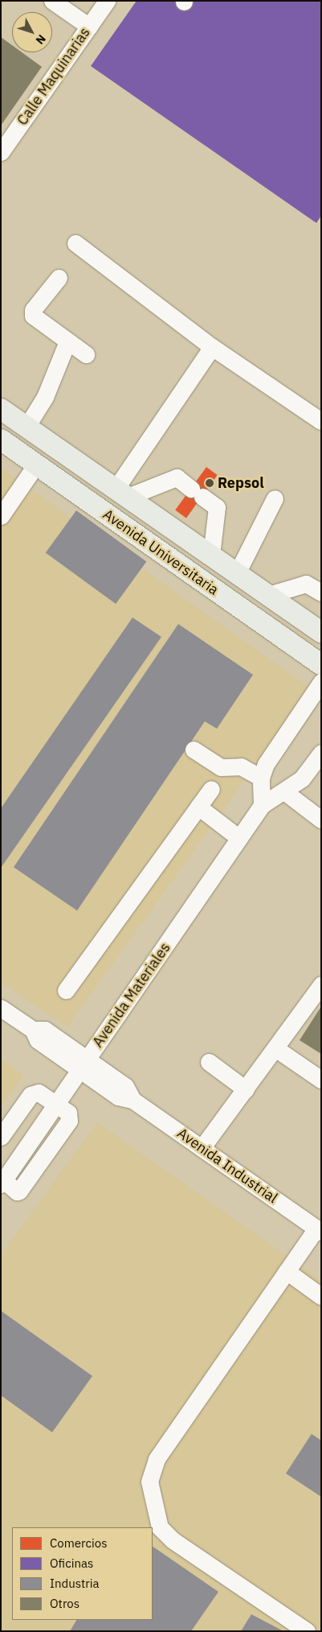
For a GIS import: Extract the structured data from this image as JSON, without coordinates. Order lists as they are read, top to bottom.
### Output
{
  "streets": {
    "main road": ["Avenida Universitaria"],
    "street": ["Calle Maquinarias", "Avenida Materiales", "Avenida Industrial"]
  },
  "crossings": [
    ["Avenida Materiales", "Avenida Industrial"]
  ],
  "places": ["Repsol"],
  "legend": [
    "Comercios",
    "Oficinas",
    "Industria",
    "Otros"
  ],
  "north": "bottom right"
}
